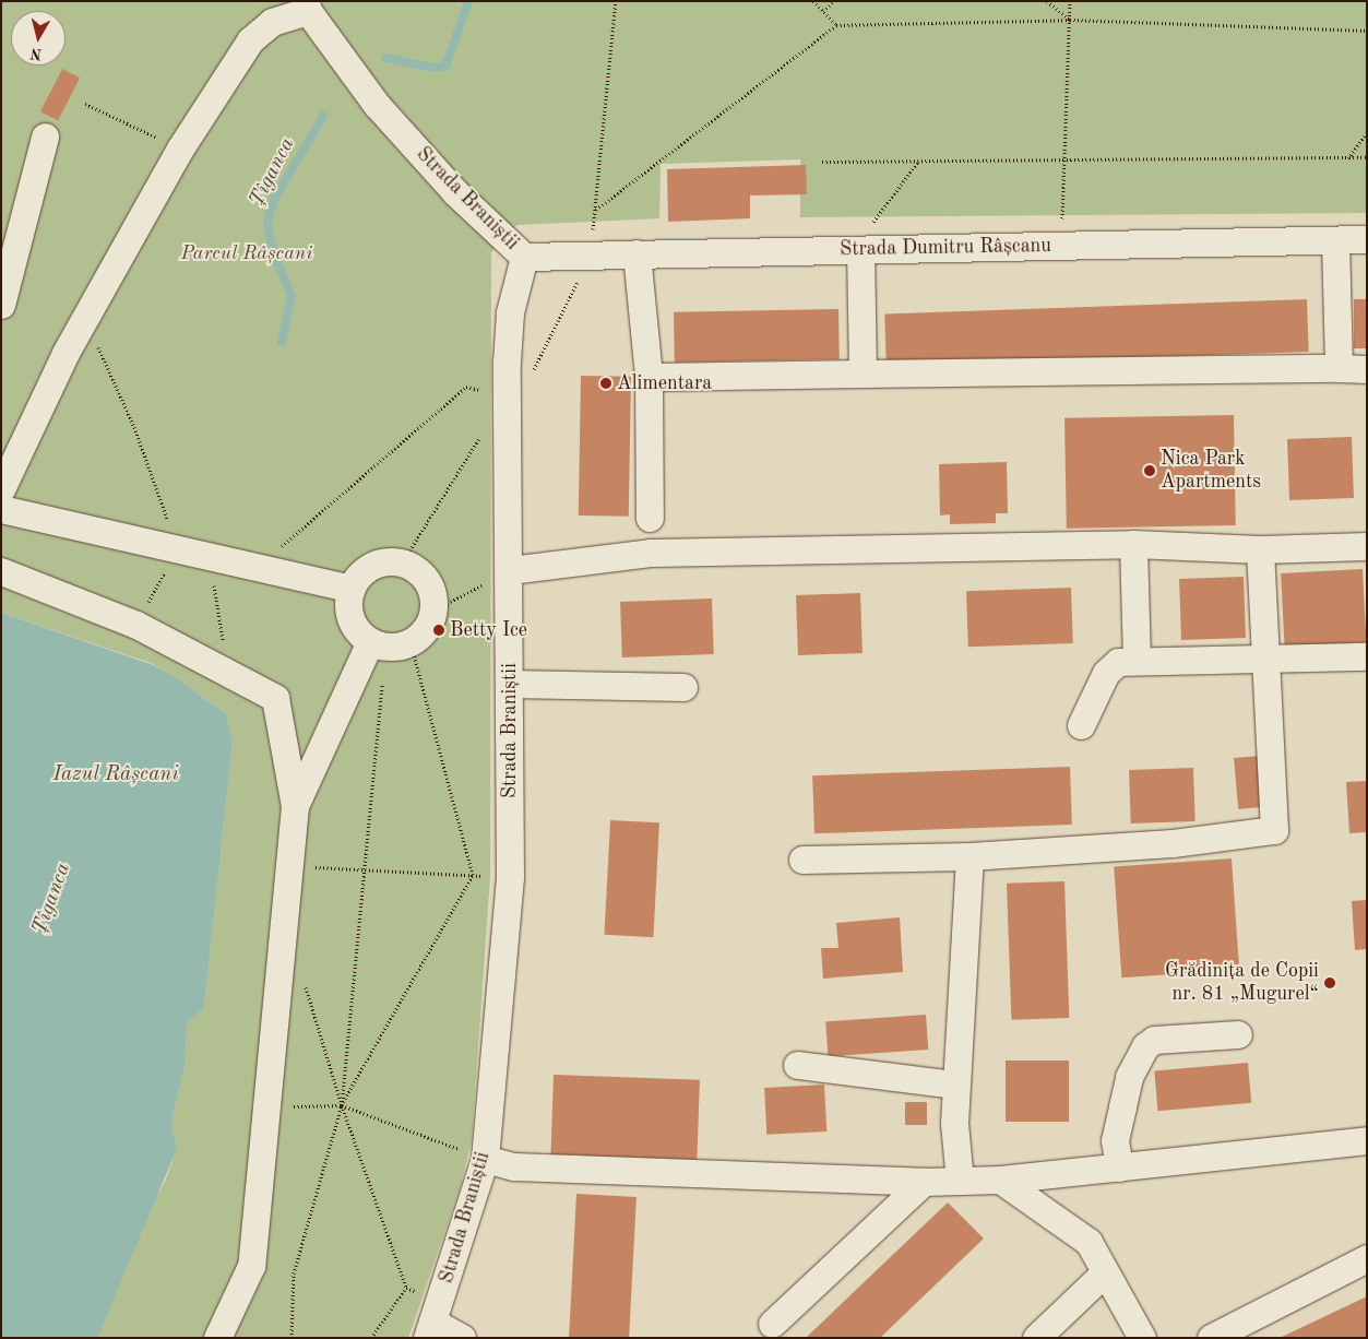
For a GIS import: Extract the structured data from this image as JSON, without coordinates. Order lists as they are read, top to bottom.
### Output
{
  "streets": {
    "street": ["Strada Braniștii", "Strada Dumitru Râșcanu"]
  },
  "crossings": [
    ["Strada Braniștii", "Strada Dumitru Râșcanu"]
  ],
  "water": ["Țîganca", "Iazul Râșcani"],
  "parks": ["Parcul Râșcani"],
  "places": [
    "Alimentara",
    "Nica Park Apartments",
    "Betty Ice",
    "Grădinița de Copii nr. 81 „Mugurel“"
  ],
  "north": "bottom"
}
